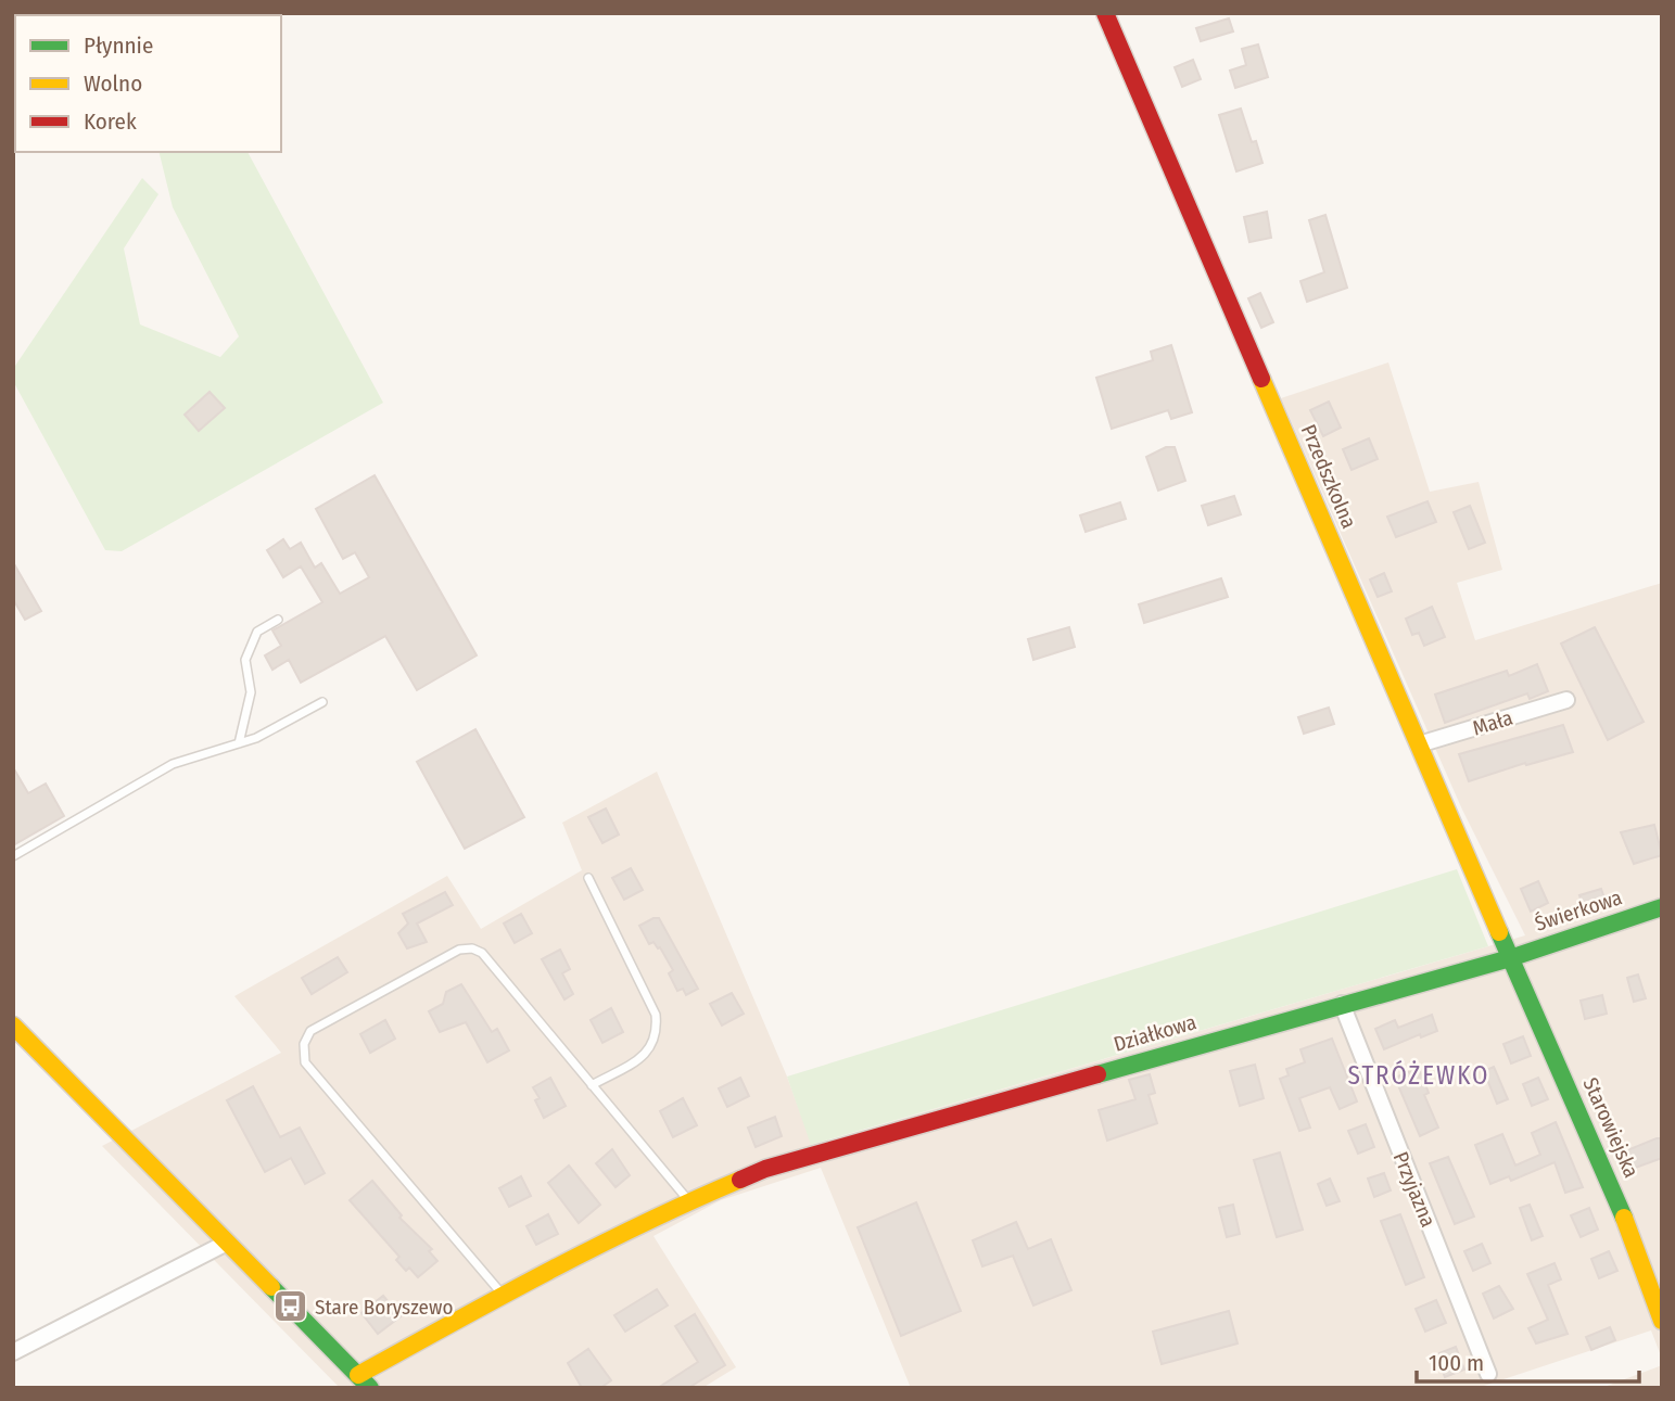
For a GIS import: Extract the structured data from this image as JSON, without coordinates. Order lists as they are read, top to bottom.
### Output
{
  "streets": {
    "street": [
      "Przedszkolna",
      "Mała",
      "Świerkowa",
      "Działkowa",
      "Starowiejska",
      "Przyjazna"
    ]
  },
  "crossings": [
    ["Przedszkolna", "Mała"],
    ["Przedszkolna", "Świerkowa"],
    ["Przedszkolna", "Działkowa"],
    ["Przedszkolna", "Starowiejska"],
    ["Świerkowa", "Działkowa"],
    ["Świerkowa", "Starowiejska"],
    ["Działkowa", "Starowiejska"],
    ["Działkowa", "Przyjazna"]
  ],
  "districts": ["STRÓŻEWKO"],
  "places": {
    "bus stop": ["Stare Boryszewo"]
  },
  "legend": ["Płynnie", "Wolno", "Korek"],
  "scale_bar": "100 m"
}
